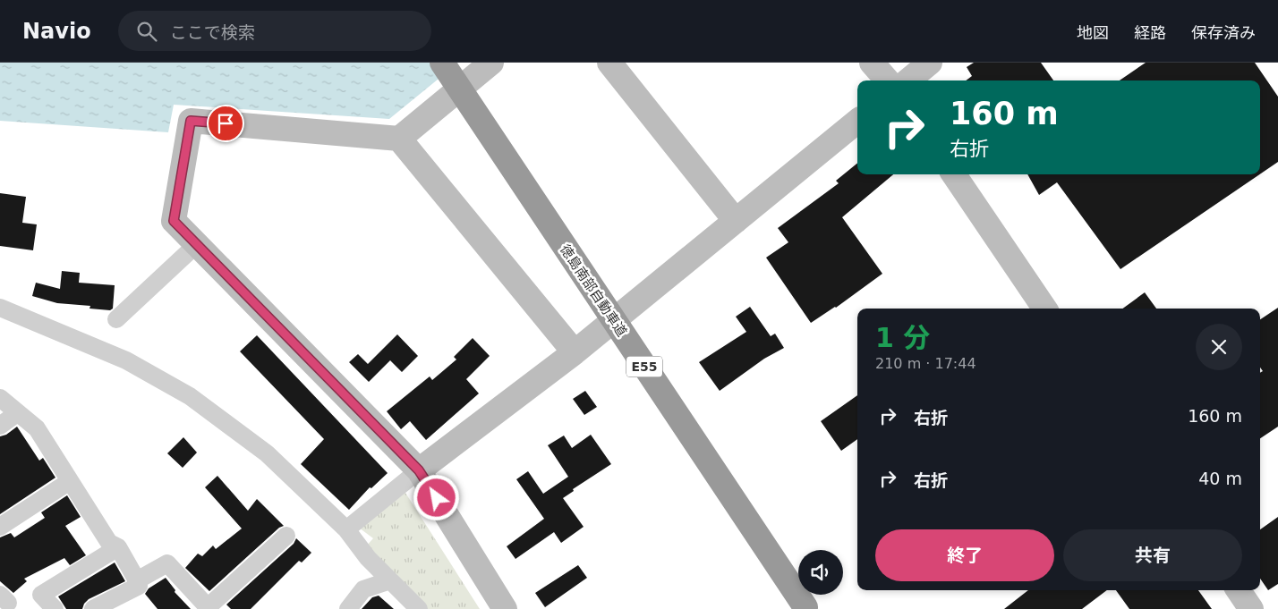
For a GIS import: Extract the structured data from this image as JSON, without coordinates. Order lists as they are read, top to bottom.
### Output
{
  "streets": {
    "highway": ["徳島南部自動車道", "E55"]
  },
  "page": {
    "header": "Navio",
    "search": "ここで検索",
    "nav": ["地図", "経路", "保存済み"],
    "turn": ["160 m", "右折"],
    "heading": ["1 分", "210 m · 17:44"],
    "list": [
      {
        "name": "右折",
        "value": "160 m"
      },
      {
        "name": "右折",
        "value": "40 m"
      }
    ],
    "buttons": ["終了", "共有"]
  }
}
